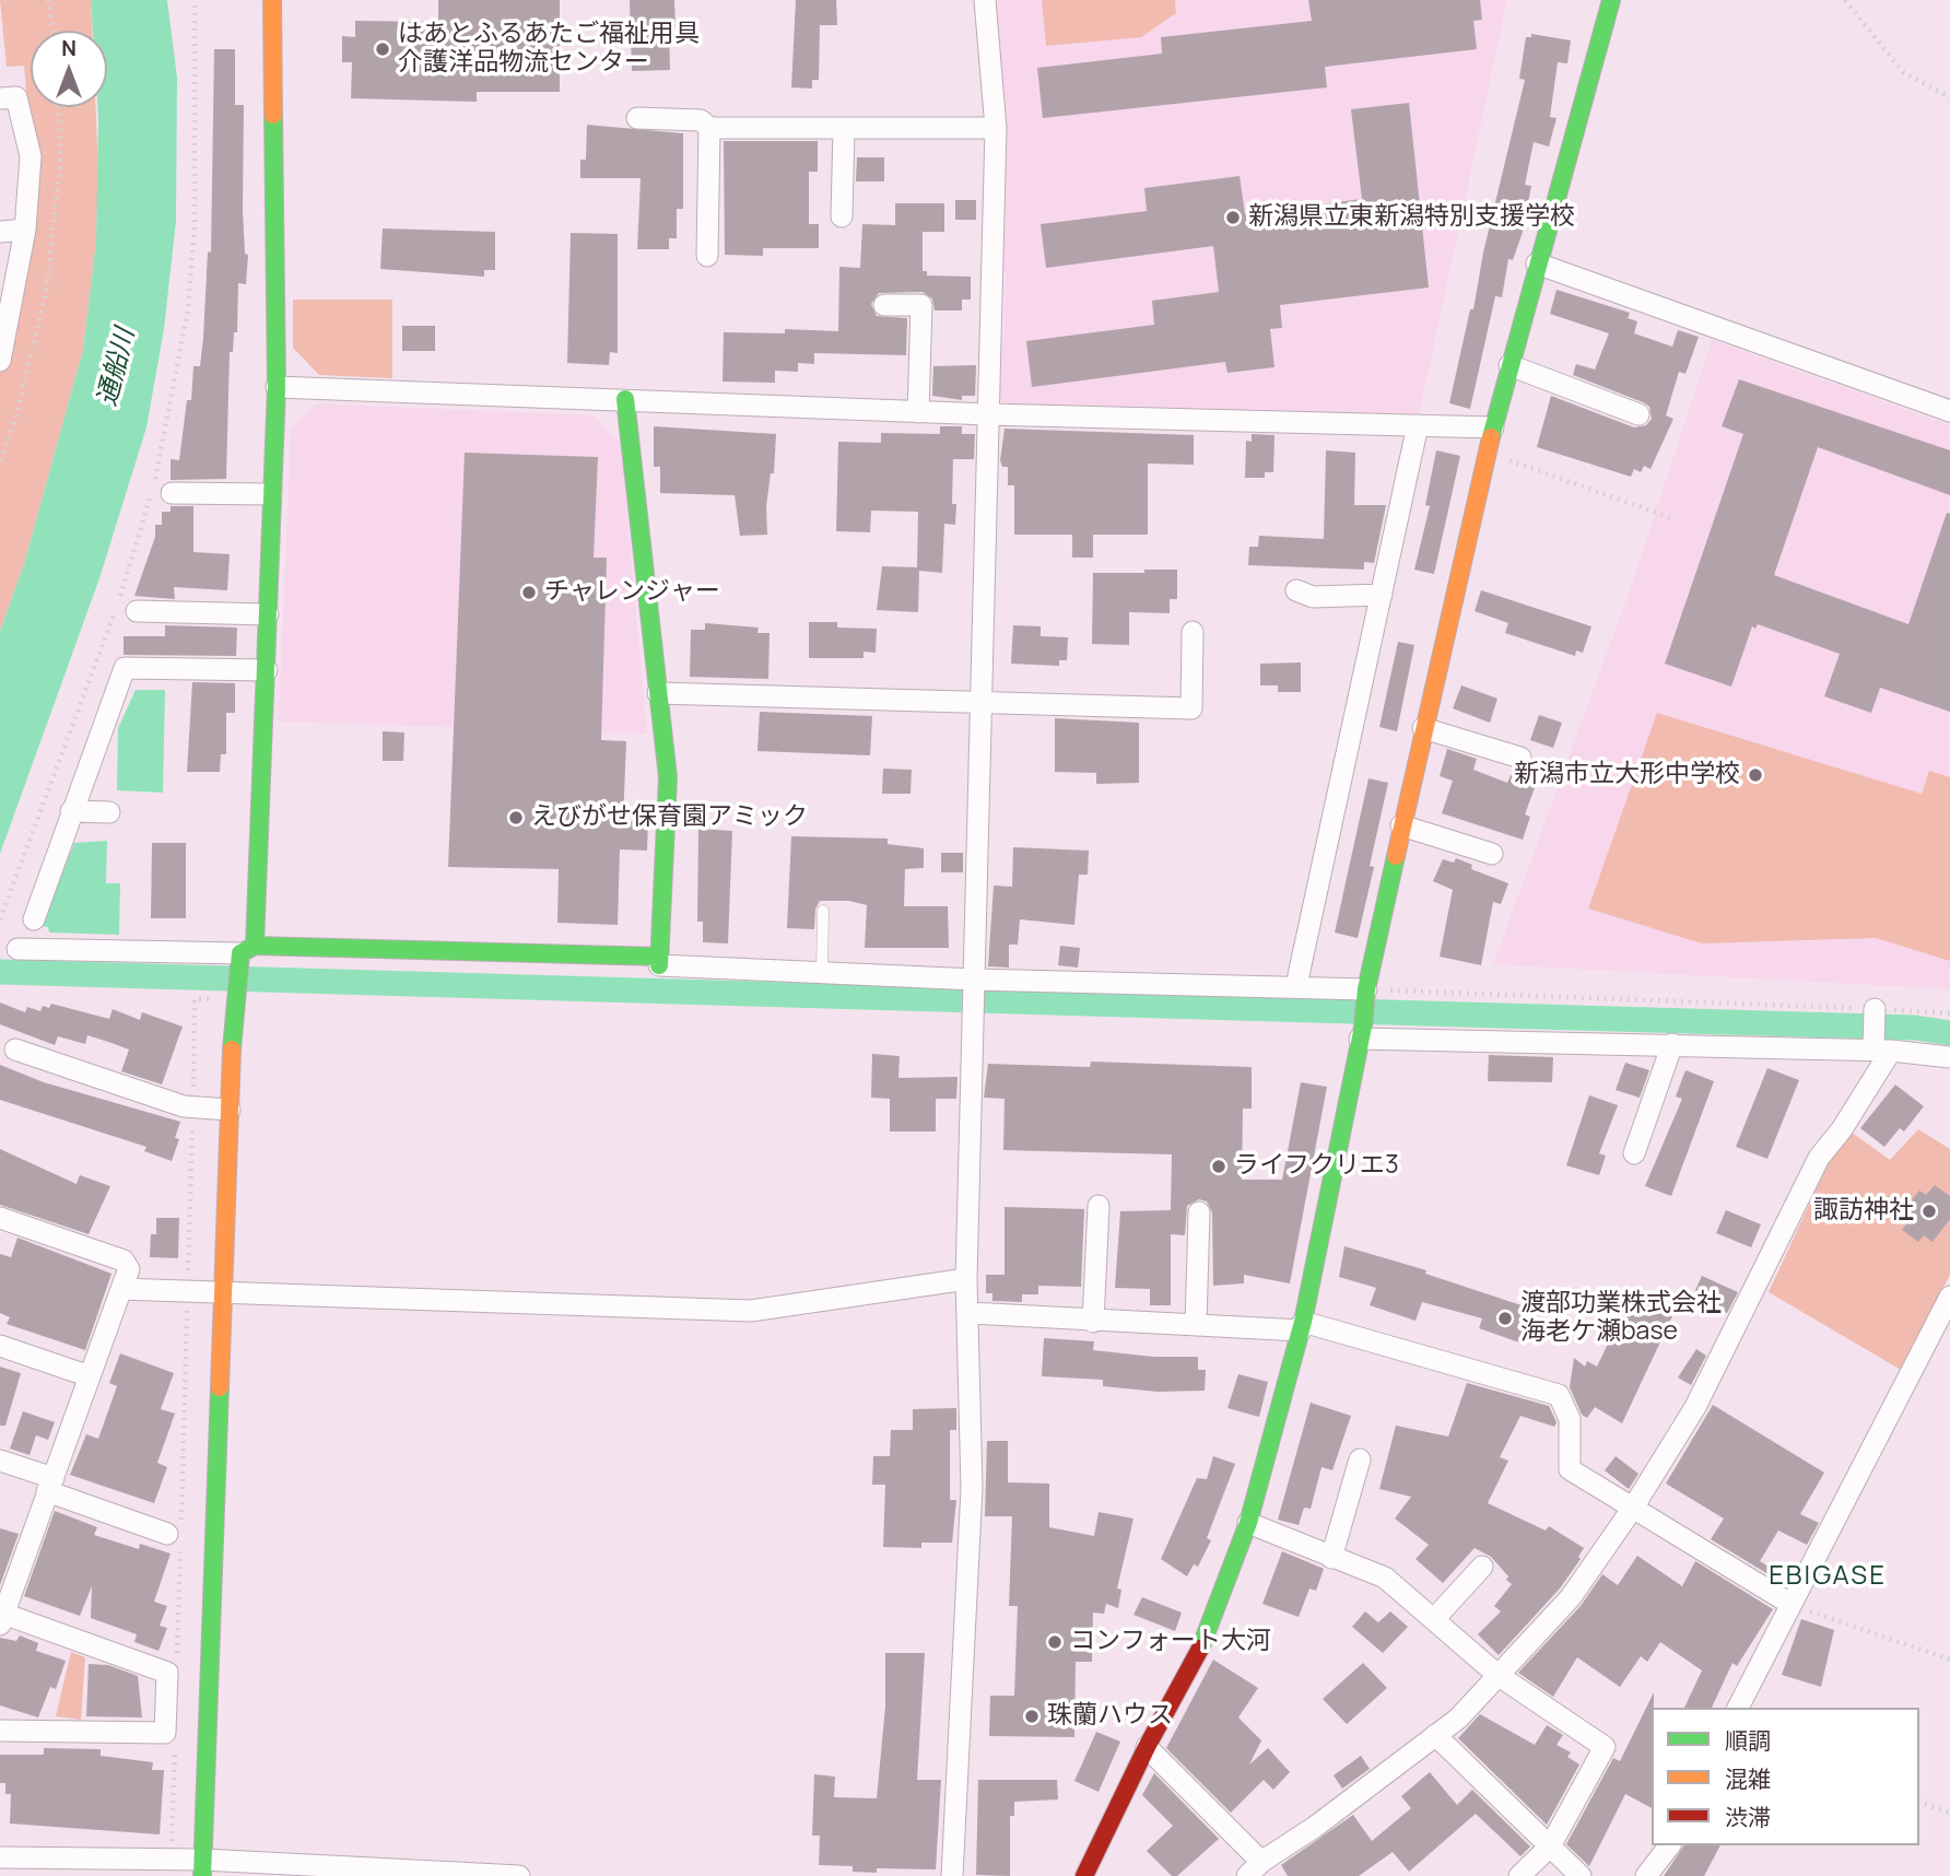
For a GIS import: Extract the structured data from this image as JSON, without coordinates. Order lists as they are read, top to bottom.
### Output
{
  "districts": ["EBIGASE"],
  "water": ["通船川"],
  "places": [
    "はあとふるあたご福祉用具 介護洋品物流センター",
    "新潟県立東新潟特別支援学校",
    "チャレンジャー",
    "新潟市立大形中学校",
    "えびがせ保育園アミック",
    "ライフクリエ3",
    "諏訪神社",
    "渡部功業株式会社 海老ケ瀬base",
    "コンフォート大河",
    "珠蘭ハウス"
  ],
  "legend": ["順調", "混雑", "渋滞"],
  "north": "top"
}
